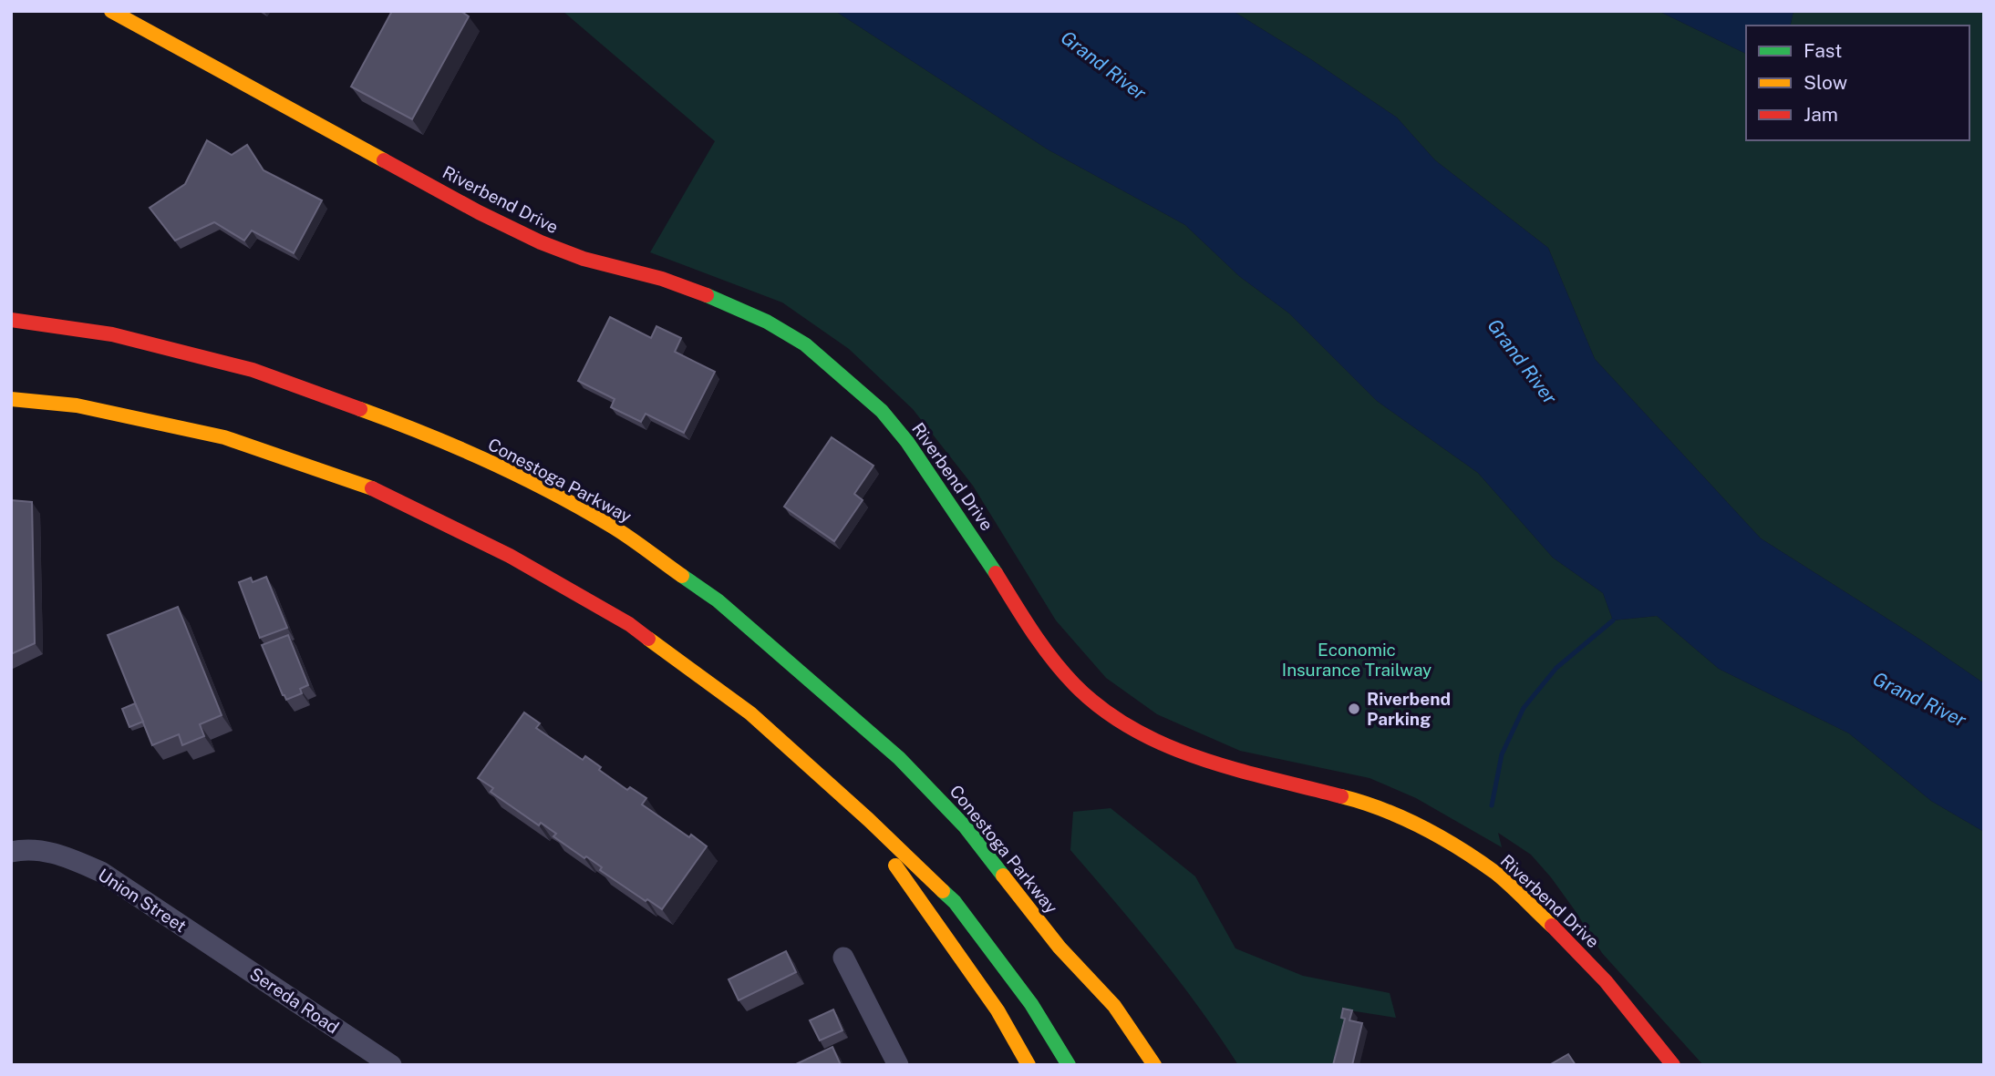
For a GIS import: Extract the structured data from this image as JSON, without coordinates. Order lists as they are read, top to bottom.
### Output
{
  "streets": {
    "main road": ["Riverbend Drive", "Conestoga Parkway"],
    "street": ["Union Street", "Sereda Road"]
  },
  "crossings": [
    ["Union Street", "Sereda Road"]
  ],
  "water": ["Grand River"],
  "parks": ["Economic Insurance Trailway"],
  "places": ["Riverbend Parking"],
  "legend": ["Fast", "Slow", "Jam"]
}
